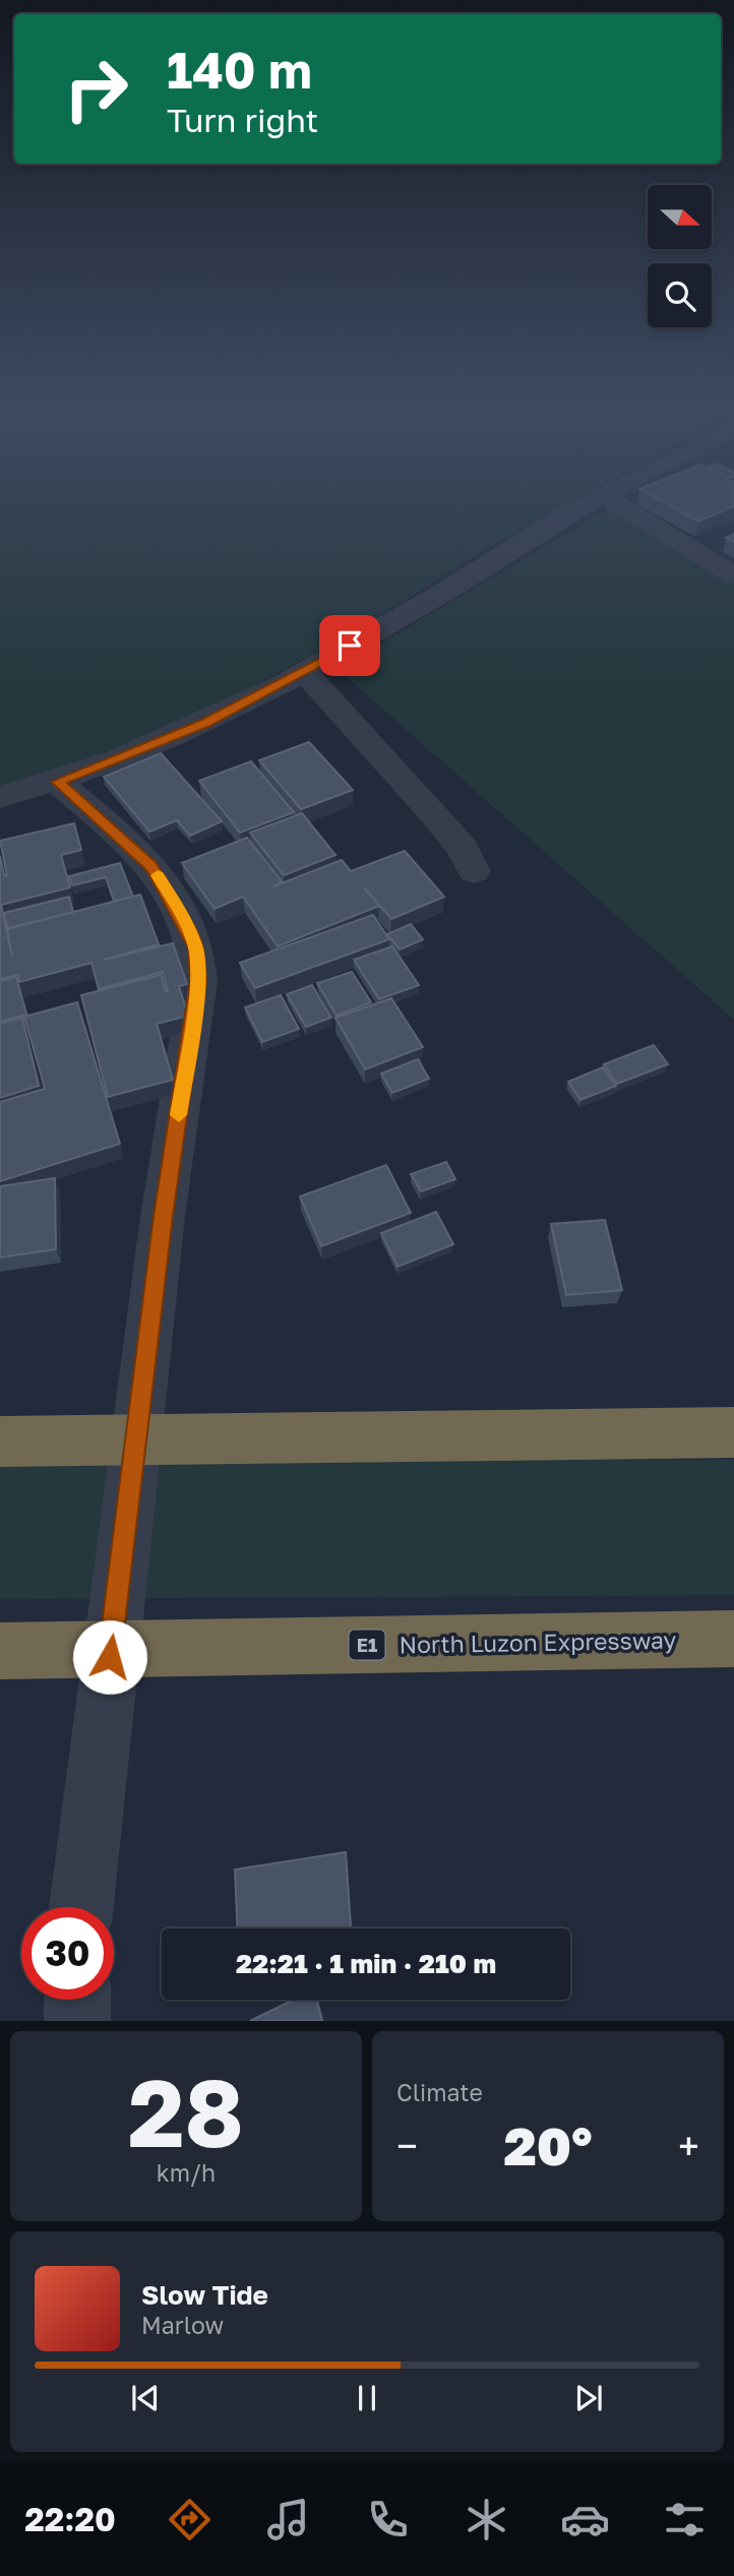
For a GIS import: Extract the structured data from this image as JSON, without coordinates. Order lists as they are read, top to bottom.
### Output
{
  "streets": {
    "highway": ["North Luzon Expressway", "E1"]
  },
  "north": "right",
  "page": {
    "turn": ["140 m", "Turn right"],
    "limit": "30",
    "trip": "22:21 · 1 min · 210 m",
    "tile": [
      ["28", "km/h"],
      "Climate"
    ],
    "heat": ["−", "20°", "+"],
    "song": ["Slow Tide", "Marlow"],
    "tabs": "22:20"
  }
}
